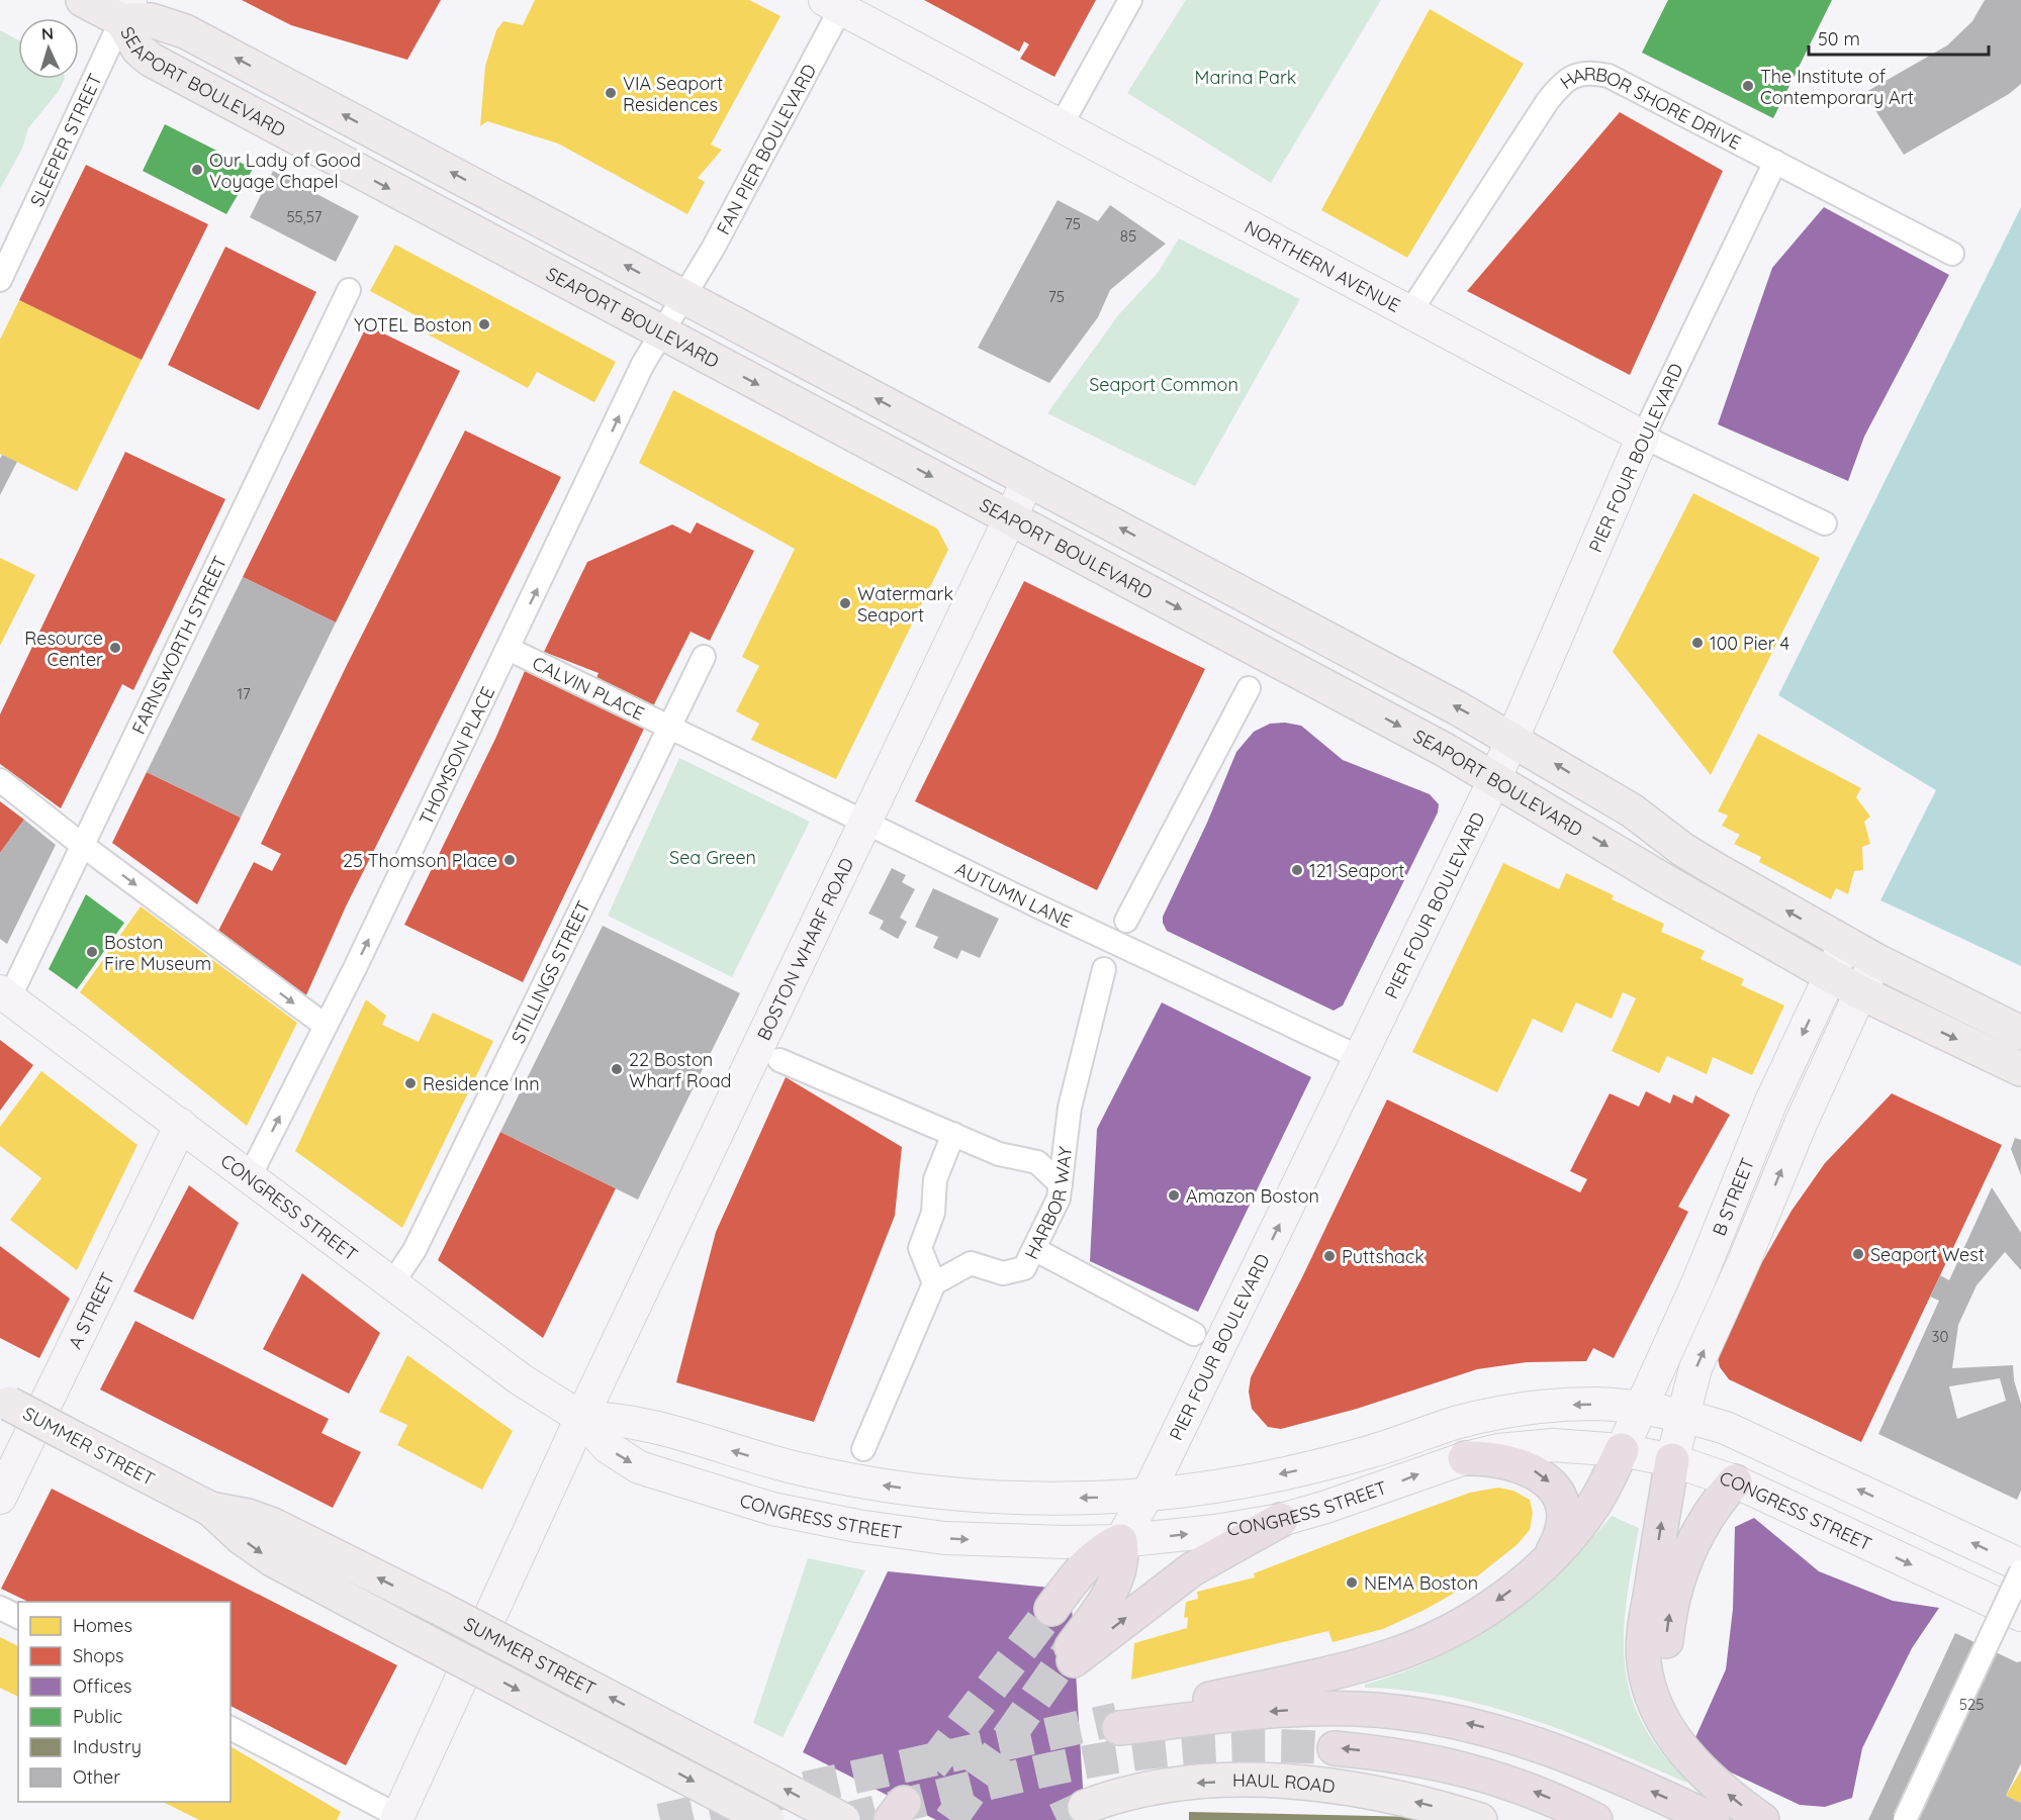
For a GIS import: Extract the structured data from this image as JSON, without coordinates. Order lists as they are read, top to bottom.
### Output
{
  "streets": {
    "main road": [
      "SEAPORT BOULEVARD",
      "NORTHERN AVENUE",
      "PIER FOUR BOULEVARD",
      "BOSTON WHARF ROAD",
      "B STREET",
      "CONGRESS STREET",
      "A STREET",
      "SUMMER STREET",
      "HAUL ROAD"
    ],
    "street": [
      "HARBOR SHORE DRIVE",
      "SLEEPER STREET",
      "FAN PIER BOULEVARD",
      "FARNSWORTH STREET",
      "CALVIN PLACE",
      "THOMSON PLACE",
      "AUTUMN LANE",
      "STILLINGS STREET",
      "HARBOR WAY"
    ]
  },
  "crossings": [
    ["SEAPORT BOULEVARD", "SLEEPER STREET"],
    ["SEAPORT BOULEVARD", "FAN PIER BOULEVARD"],
    ["SEAPORT BOULEVARD", "PIER FOUR BOULEVARD"],
    ["SEAPORT BOULEVARD", "THOMSON PLACE"],
    ["SEAPORT BOULEVARD", "BOSTON WHARF ROAD"],
    ["SEAPORT BOULEVARD", "B STREET"],
    ["HARBOR SHORE DRIVE", "NORTHERN AVENUE"],
    ["HARBOR SHORE DRIVE", "PIER FOUR BOULEVARD"],
    ["FAN PIER BOULEVARD", "NORTHERN AVENUE"],
    ["FAN PIER BOULEVARD", "THOMSON PLACE"],
    ["NORTHERN AVENUE", "PIER FOUR BOULEVARD"],
    ["PIER FOUR BOULEVARD", "AUTUMN LANE"],
    ["PIER FOUR BOULEVARD", "CONGRESS STREET"],
    ["FARNSWORTH STREET", "CONGRESS STREET"],
    ["CALVIN PLACE", "THOMSON PLACE"],
    ["CALVIN PLACE", "AUTUMN LANE"],
    ["CALVIN PLACE", "STILLINGS STREET"],
    ["THOMSON PLACE", "CONGRESS STREET"],
    ["AUTUMN LANE", "BOSTON WHARF ROAD"],
    ["AUTUMN LANE", "STILLINGS STREET"],
    ["BOSTON WHARF ROAD", "CONGRESS STREET"],
    ["STILLINGS STREET", "CONGRESS STREET"],
    ["B STREET", "CONGRESS STREET"],
    ["CONGRESS STREET", "A STREET"]
  ],
  "one_way": ["THOMSON PLACE", "HAUL ROAD"],
  "parks": ["Marina Park", "Seaport Common", "Sea Green"],
  "places": [
    "The Institute of Contemporary Art",
    "VIA Seaport Residences",
    "Our Lady of Good Voyage Chapel",
    "YOTEL Boston",
    "Watermark Seaport",
    "100 Pier 4",
    "Resource Center",
    "25 Thomson Place",
    "121 Seaport",
    "Boston Fire Museum",
    "22 Boston Wharf Road",
    "Residence Inn",
    "Amazon Boston",
    "Seaport West",
    "Puttshack",
    "NEMA Boston"
  ],
  "house_numbers": [
    "55,57",
    "75",
    "85",
    "75",
    "17",
    "30",
    "525"
  ],
  "legend": [
    "Homes",
    "Shops",
    "Offices",
    "Public",
    "Industry",
    "Other"
  ],
  "scale_bar": "50 m",
  "north": "top"
}
